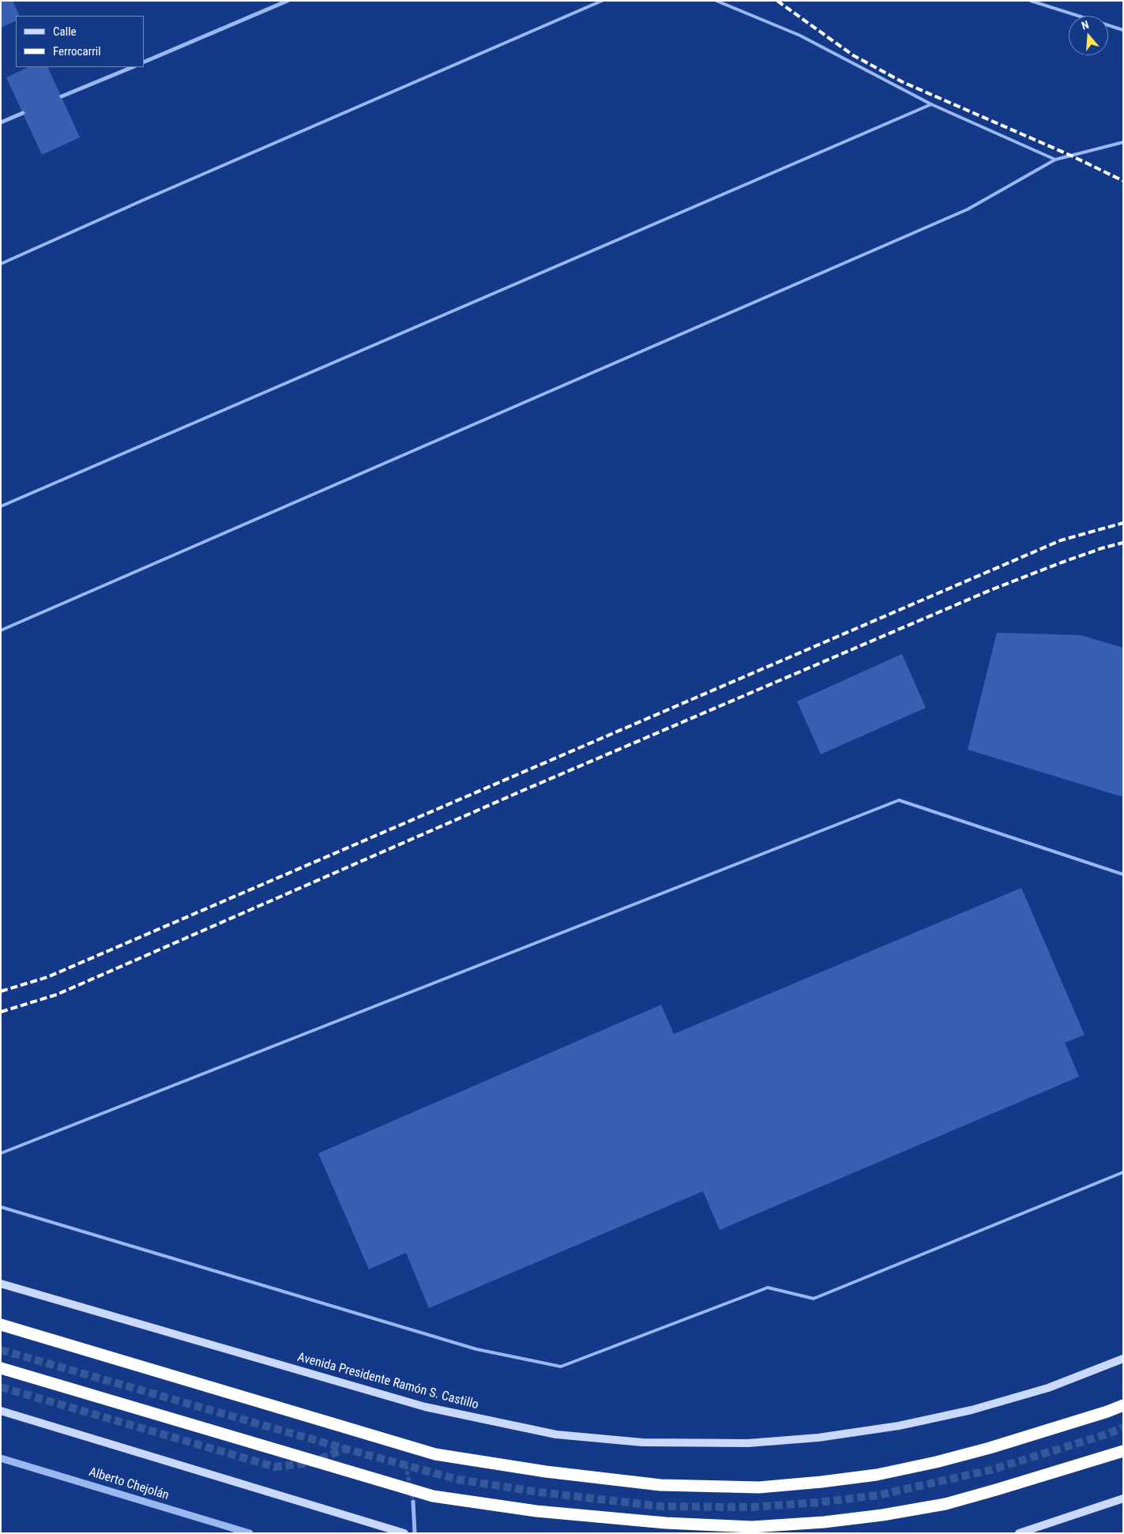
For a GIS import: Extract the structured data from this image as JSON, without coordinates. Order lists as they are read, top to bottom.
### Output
{
  "streets": {
    "main road": ["Avenida Presidente Ramón S. Castillo"],
    "street": ["Alberto Chejolán"]
  },
  "legend": ["Calle", "Ferrocarril"],
  "north": "top"
}
